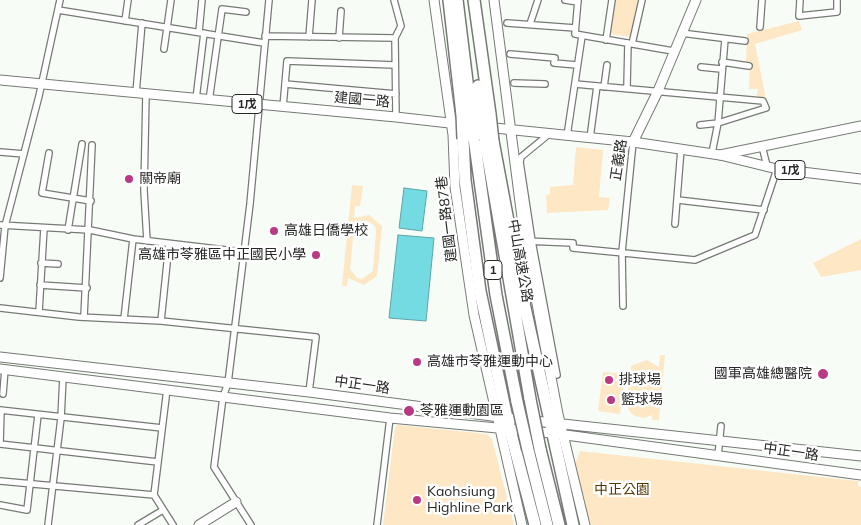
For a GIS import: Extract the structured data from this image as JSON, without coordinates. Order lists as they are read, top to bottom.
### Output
{
  "streets": {
    "highway": ["中山高速公路", "1"],
    "street": [
      "建國一路",
      "1戊",
      "正義路",
      "建國一路87巷",
      "中正一路"
    ]
  },
  "crossings": [
    ["建國一路", "1戊"],
    ["建國一路", "正義路"],
    ["建國一路", "建國一路87巷"],
    ["建國一路87巷", "中正一路"]
  ],
  "parks": ["中正公園"],
  "places": [
    "關帝廟",
    "高雄日僑學校",
    "高雄市苓雅區中正國民小學",
    "高雄市苓雅運動中心",
    "國軍高雄總醫院",
    "排球場",
    "籃球場",
    "苓雅運動園區",
    "Kaohsiung Highline Park"
  ]
}
